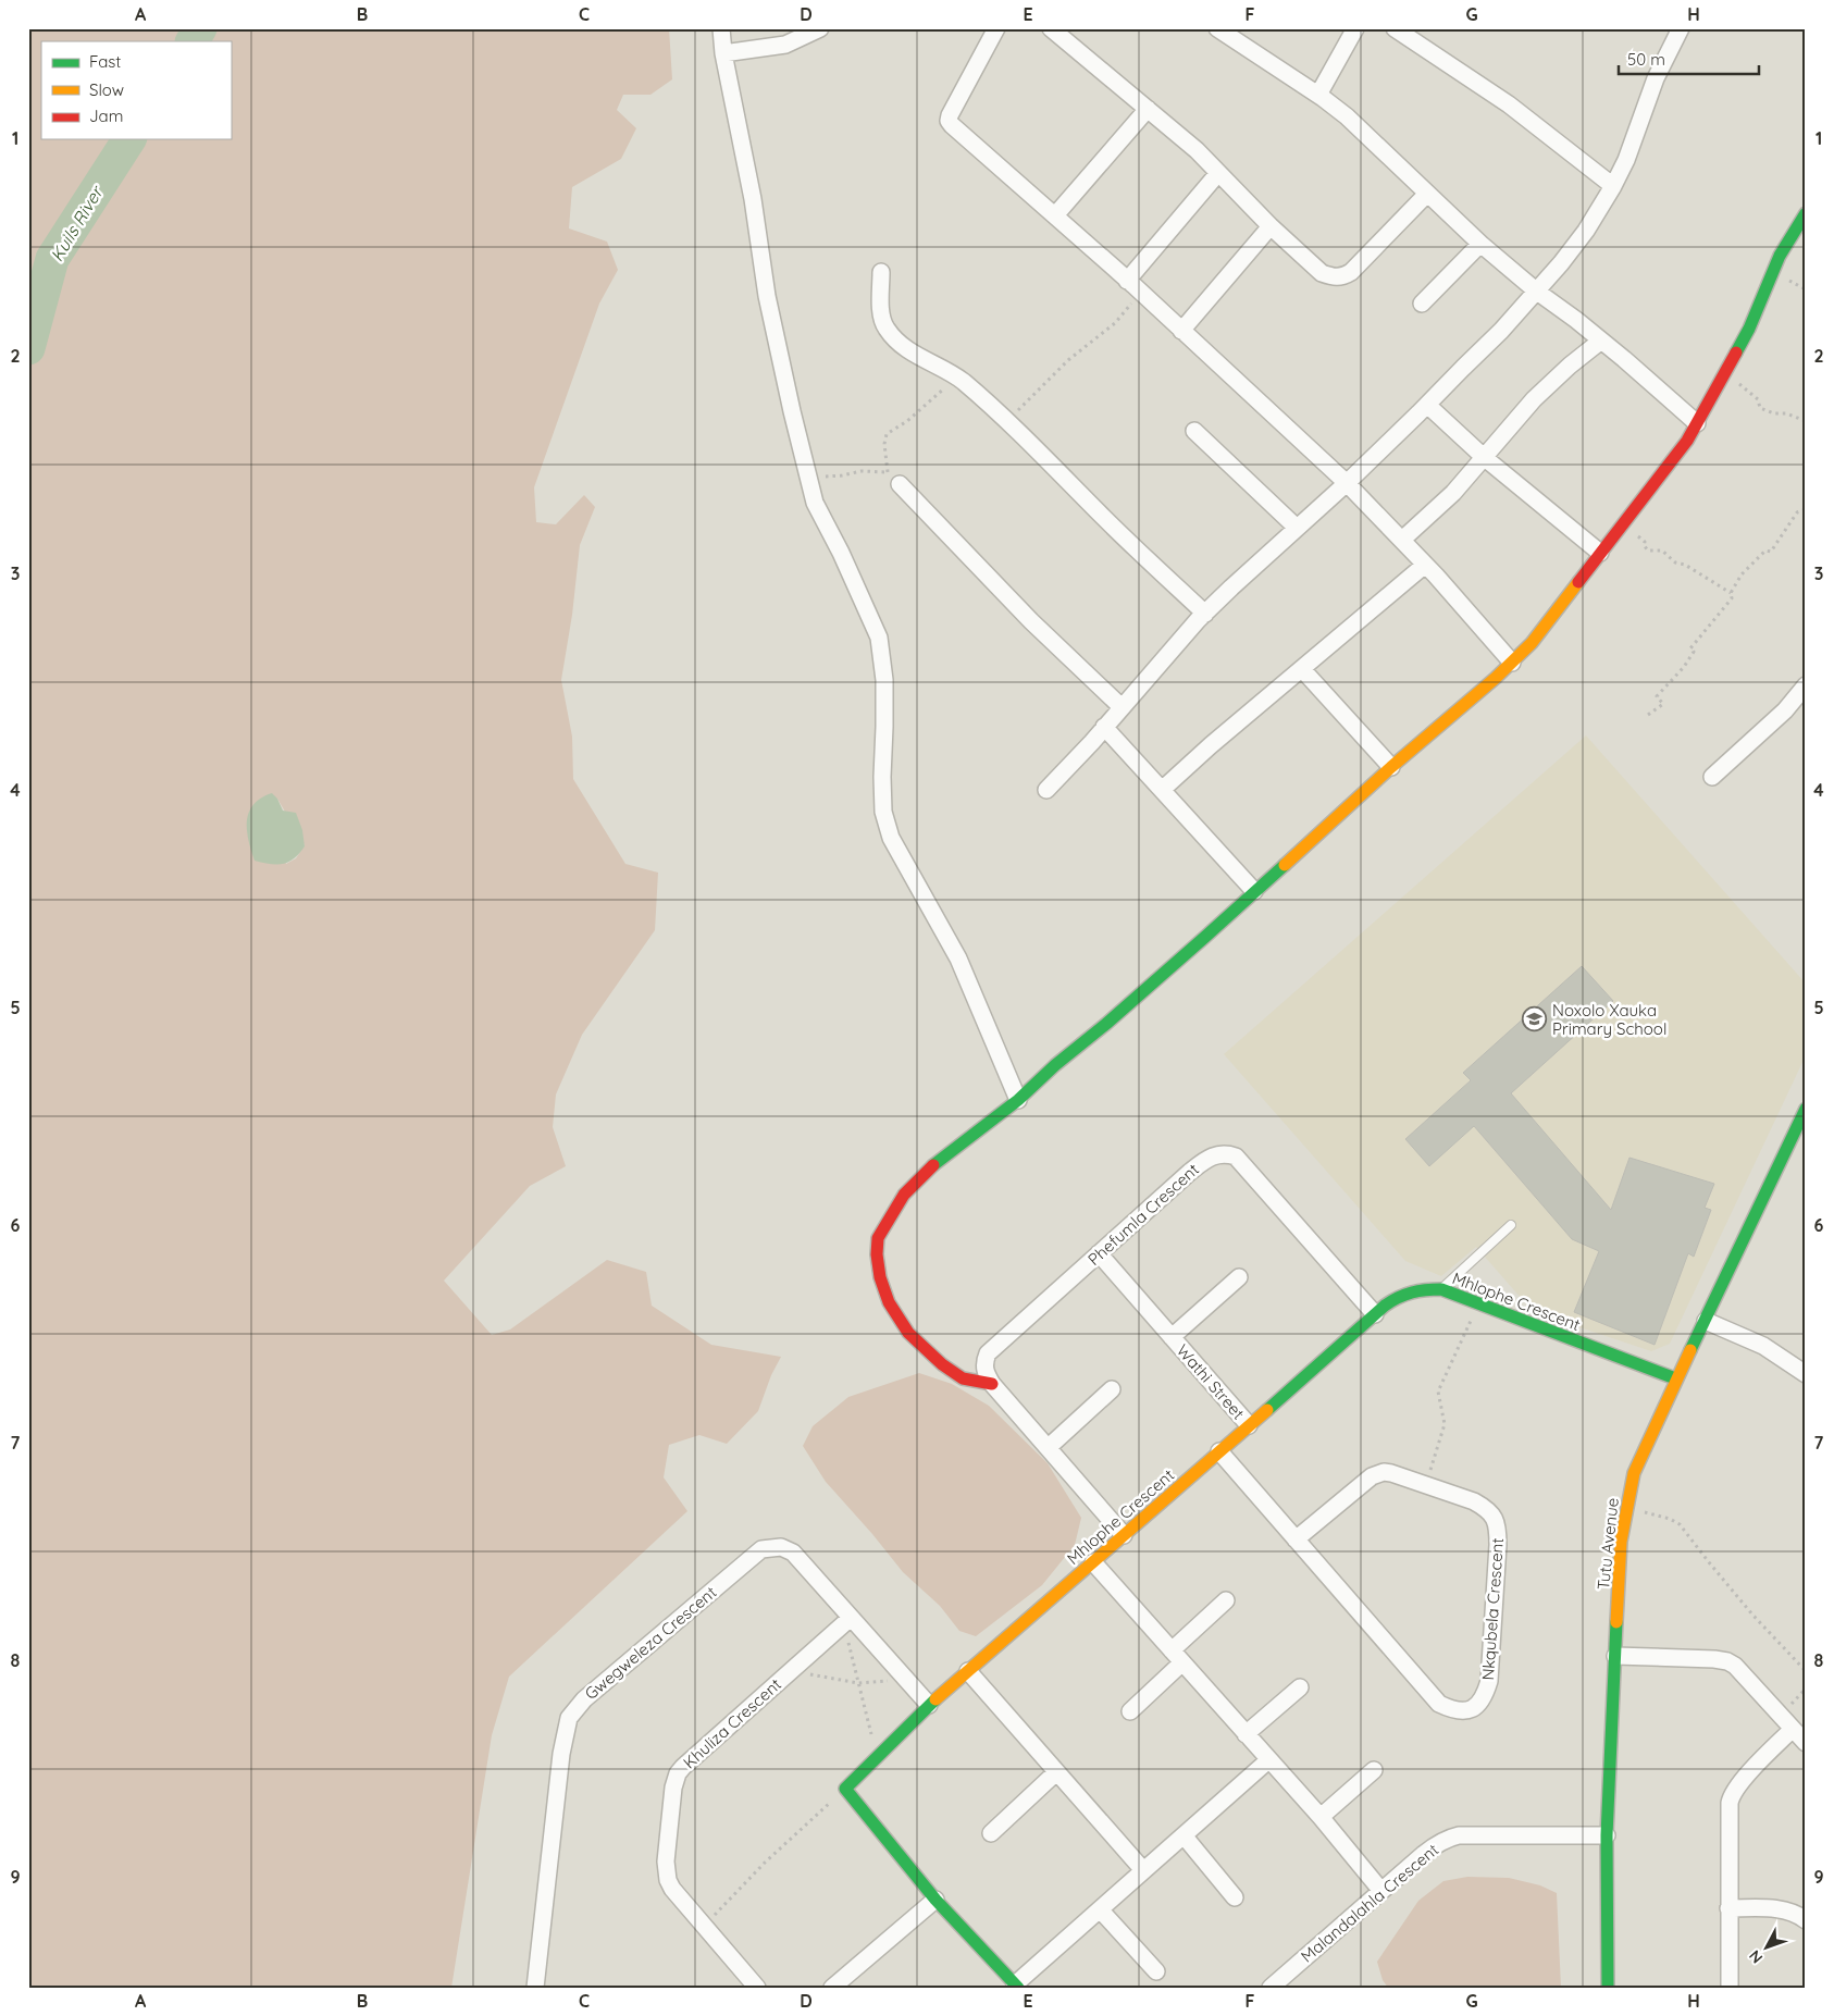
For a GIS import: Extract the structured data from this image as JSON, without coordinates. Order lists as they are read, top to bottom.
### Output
{
  "streets": {
    "street": [
      "Phefumla Crescent",
      "Mhlophe Crescent",
      "Wathi Street",
      "Tutu Avenue",
      "Nkqubela Crescent",
      "Gwegweleza Crescent",
      "Khuliza Crescent",
      "Malandalahla Crescent"
    ]
  },
  "crossings": [
    ["Phefumla Crescent", "Mhlophe Crescent"],
    ["Phefumla Crescent", "Wathi Street"],
    ["Mhlophe Crescent", "Wathi Street"],
    ["Mhlophe Crescent", "Tutu Avenue"],
    ["Mhlophe Crescent", "Nkqubela Crescent"],
    ["Mhlophe Crescent", "Gwegweleza Crescent"],
    ["Tutu Avenue", "Malandalahla Crescent"],
    ["Gwegweleza Crescent", "Khuliza Crescent"]
  ],
  "water": ["Kuils River"],
  "places": {
    "school or university": ["Noxolo Xauka Primary School"]
  },
  "legend": ["Fast", "Slow", "Jam"],
  "scale_bar": "50 m",
  "north": "bottom left",
  "grid": {
    "columns": [
      "A",
      "B",
      "C",
      "D",
      "E",
      "F",
      "G",
      "H"
    ],
    "rows": [
      "1",
      "2",
      "3",
      "4",
      "5",
      "6",
      "7",
      "8",
      "9"
    ]
  }
}
